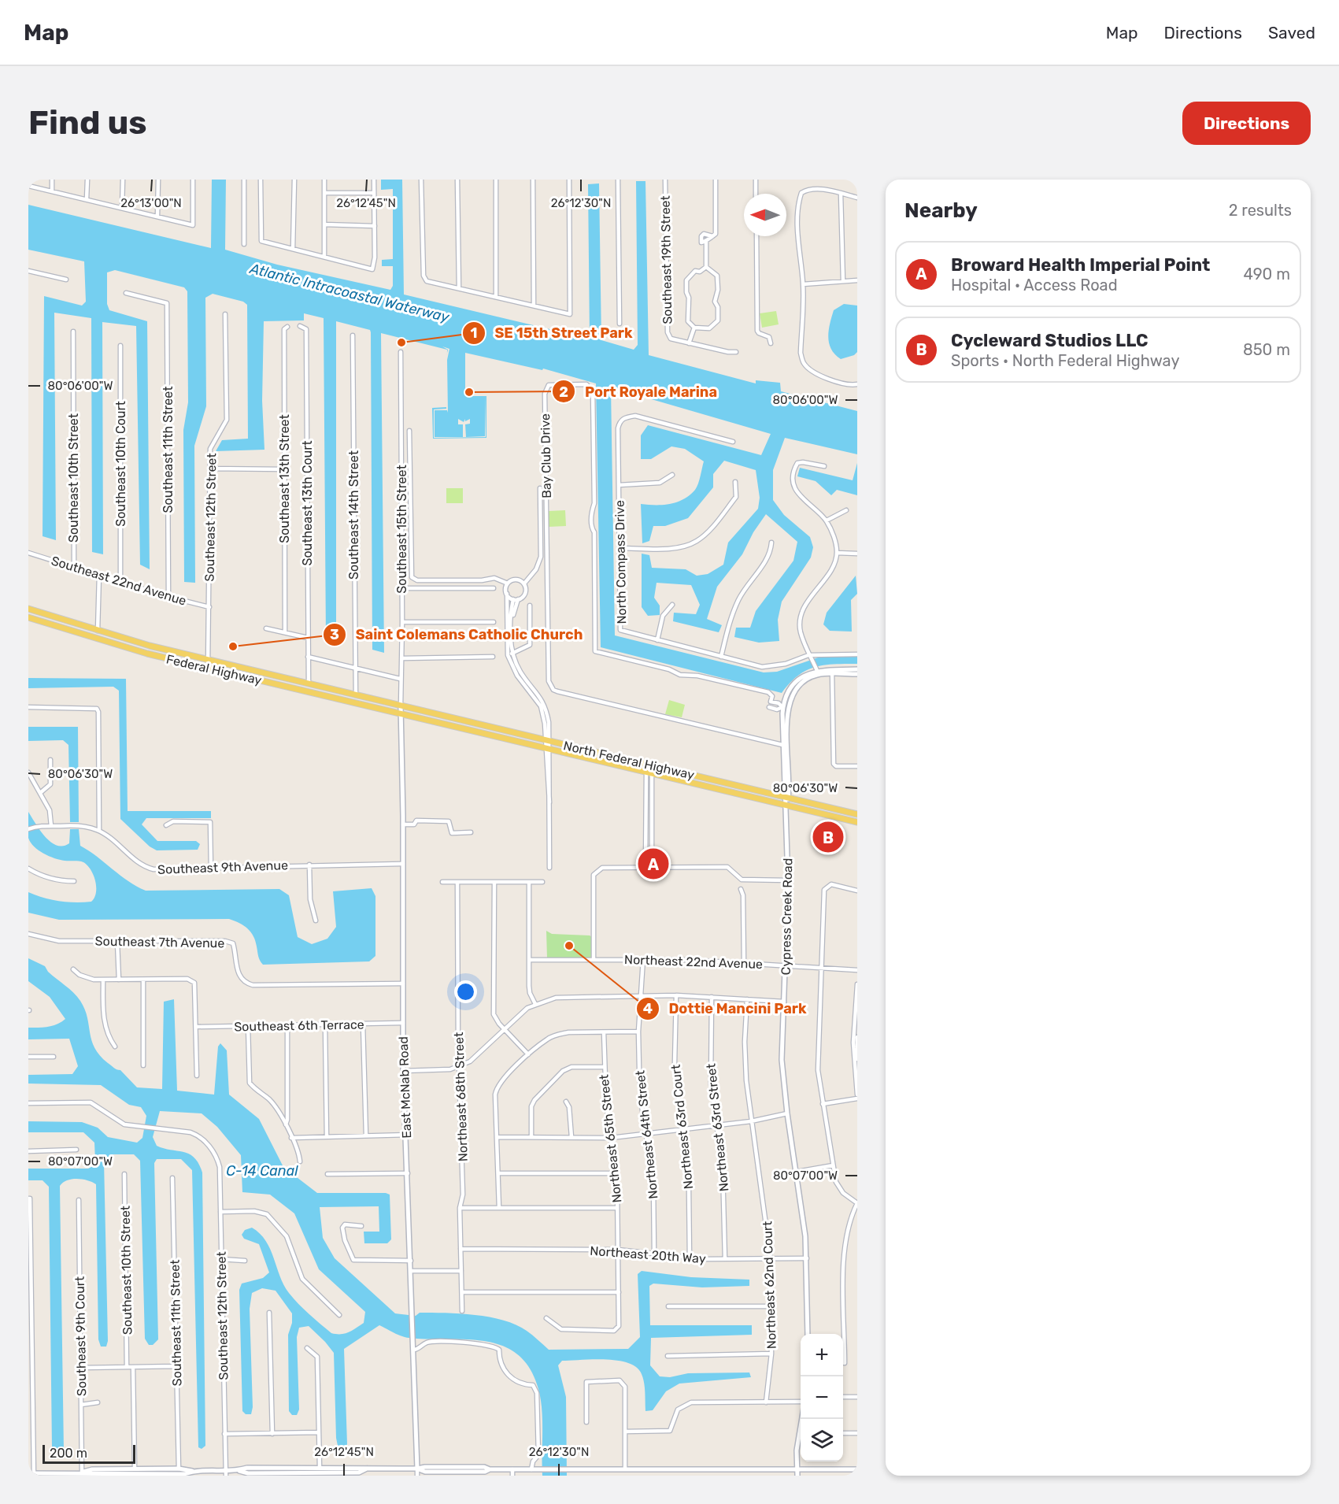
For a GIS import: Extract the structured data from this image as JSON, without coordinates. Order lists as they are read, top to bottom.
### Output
{
  "streets": {
    "main road": ["Federal Highway", "North Federal Highway"],
    "street": [
      "Southeast 19th Street",
      "Southeast 11th Street",
      "Bay Club Drive",
      "Southeast 10th Court",
      "Southeast 10th Street",
      "Southeast 13th Street",
      "Southeast 13th Court",
      "Southeast 14th Street",
      "Southeast 12th Street",
      "Southeast 15th Street",
      "North Compass Drive",
      "Southeast 22nd Avenue",
      "Southeast 9th Avenue",
      "Cypress Creek Road",
      "Southeast 7th Avenue",
      "Northeast 22nd Avenue",
      "Southeast 6th Terrace",
      "East McNab Road",
      "Northeast 68th Street",
      "Northeast 63rd Court",
      "Northeast 63rd Street",
      "Northeast 64th Street",
      "Northeast 65th Street",
      "Northeast 20th Way",
      "Northeast 62nd Court",
      "Southeast 9th Court"
    ]
  },
  "crossings": [
    ["Southeast 11th Street", "Southeast 22nd Avenue"],
    ["Southeast 10th Court", "Southeast 22nd Avenue"],
    ["Southeast 10th Street", "Southeast 22nd Avenue"],
    ["Southeast 13th Court", "Federal Highway"],
    ["Southeast 14th Street", "Federal Highway"],
    ["Southeast 12th Street", "Southeast 22nd Avenue"],
    ["Southeast 12th Street", "Federal Highway"],
    ["Southeast 15th Street", "Federal Highway"],
    ["Southeast 15th Street", "North Federal Highway"],
    ["Southeast 15th Street", "East McNab Road"],
    ["Federal Highway", "North Federal Highway"],
    ["Federal Highway", "East McNab Road"],
    ["North Federal Highway", "Cypress Creek Road"],
    ["North Federal Highway", "East McNab Road"],
    ["Southeast 9th Avenue", "East McNab Road"],
    ["Cypress Creek Road", "Northeast 22nd Avenue"],
    ["Cypress Creek Road", "Northeast 20th Way"],
    ["Southeast 7th Avenue", "East McNab Road"],
    ["Northeast 22nd Avenue", "Northeast 64th Street"],
    ["Southeast 6th Terrace", "East McNab Road"],
    ["Northeast 68th Street", "Northeast 20th Way"],
    ["Northeast 63rd Court", "Northeast 20th Way"],
    ["Northeast 63rd Street", "Northeast 20th Way"],
    ["Northeast 64th Street", "Northeast 20th Way"],
    ["Northeast 65th Street", "Northeast 20th Way"],
    ["Northeast 20th Way", "Northeast 62nd Court"]
  ],
  "water": ["Atlantic Intracoastal Waterway", "C-14 Canal"],
  "places": [
    "SE 15th Street Park",
    "Port Royale Marina",
    "Saint Colemans Catholic Church",
    "Dottie Mancini Park"
  ],
  "scale_bar": "200 m",
  "north": "left",
  "page": {
    "header": "Map",
    "nav": ["Map", "Directions", "Saved"],
    "buttons": "Directions",
    "title": "Find us",
    "heading": ["Nearby", "2 results"],
    "list": [
      {
        "mark": "A",
        "name": "Broward Health Imperial Point",
        "note": "Hospital · Access Road",
        "value": "490 m"
      },
      {
        "mark": "B",
        "name": "Cycleward Studios LLC",
        "note": "Sports · North Federal Highway",
        "value": "850 m"
      }
    ],
    "pins": ["B", "A"],
    "map_buttons": ["+", "−"],
    "scale": "200 m"
  },
  "coordinates": [
    "26°13'00\"N",
    "26°12'45\"N",
    "26°12'30\"N",
    "80°06'00\"W",
    "80°06'30\"W",
    "80°07'00\"W"
  ]
}
